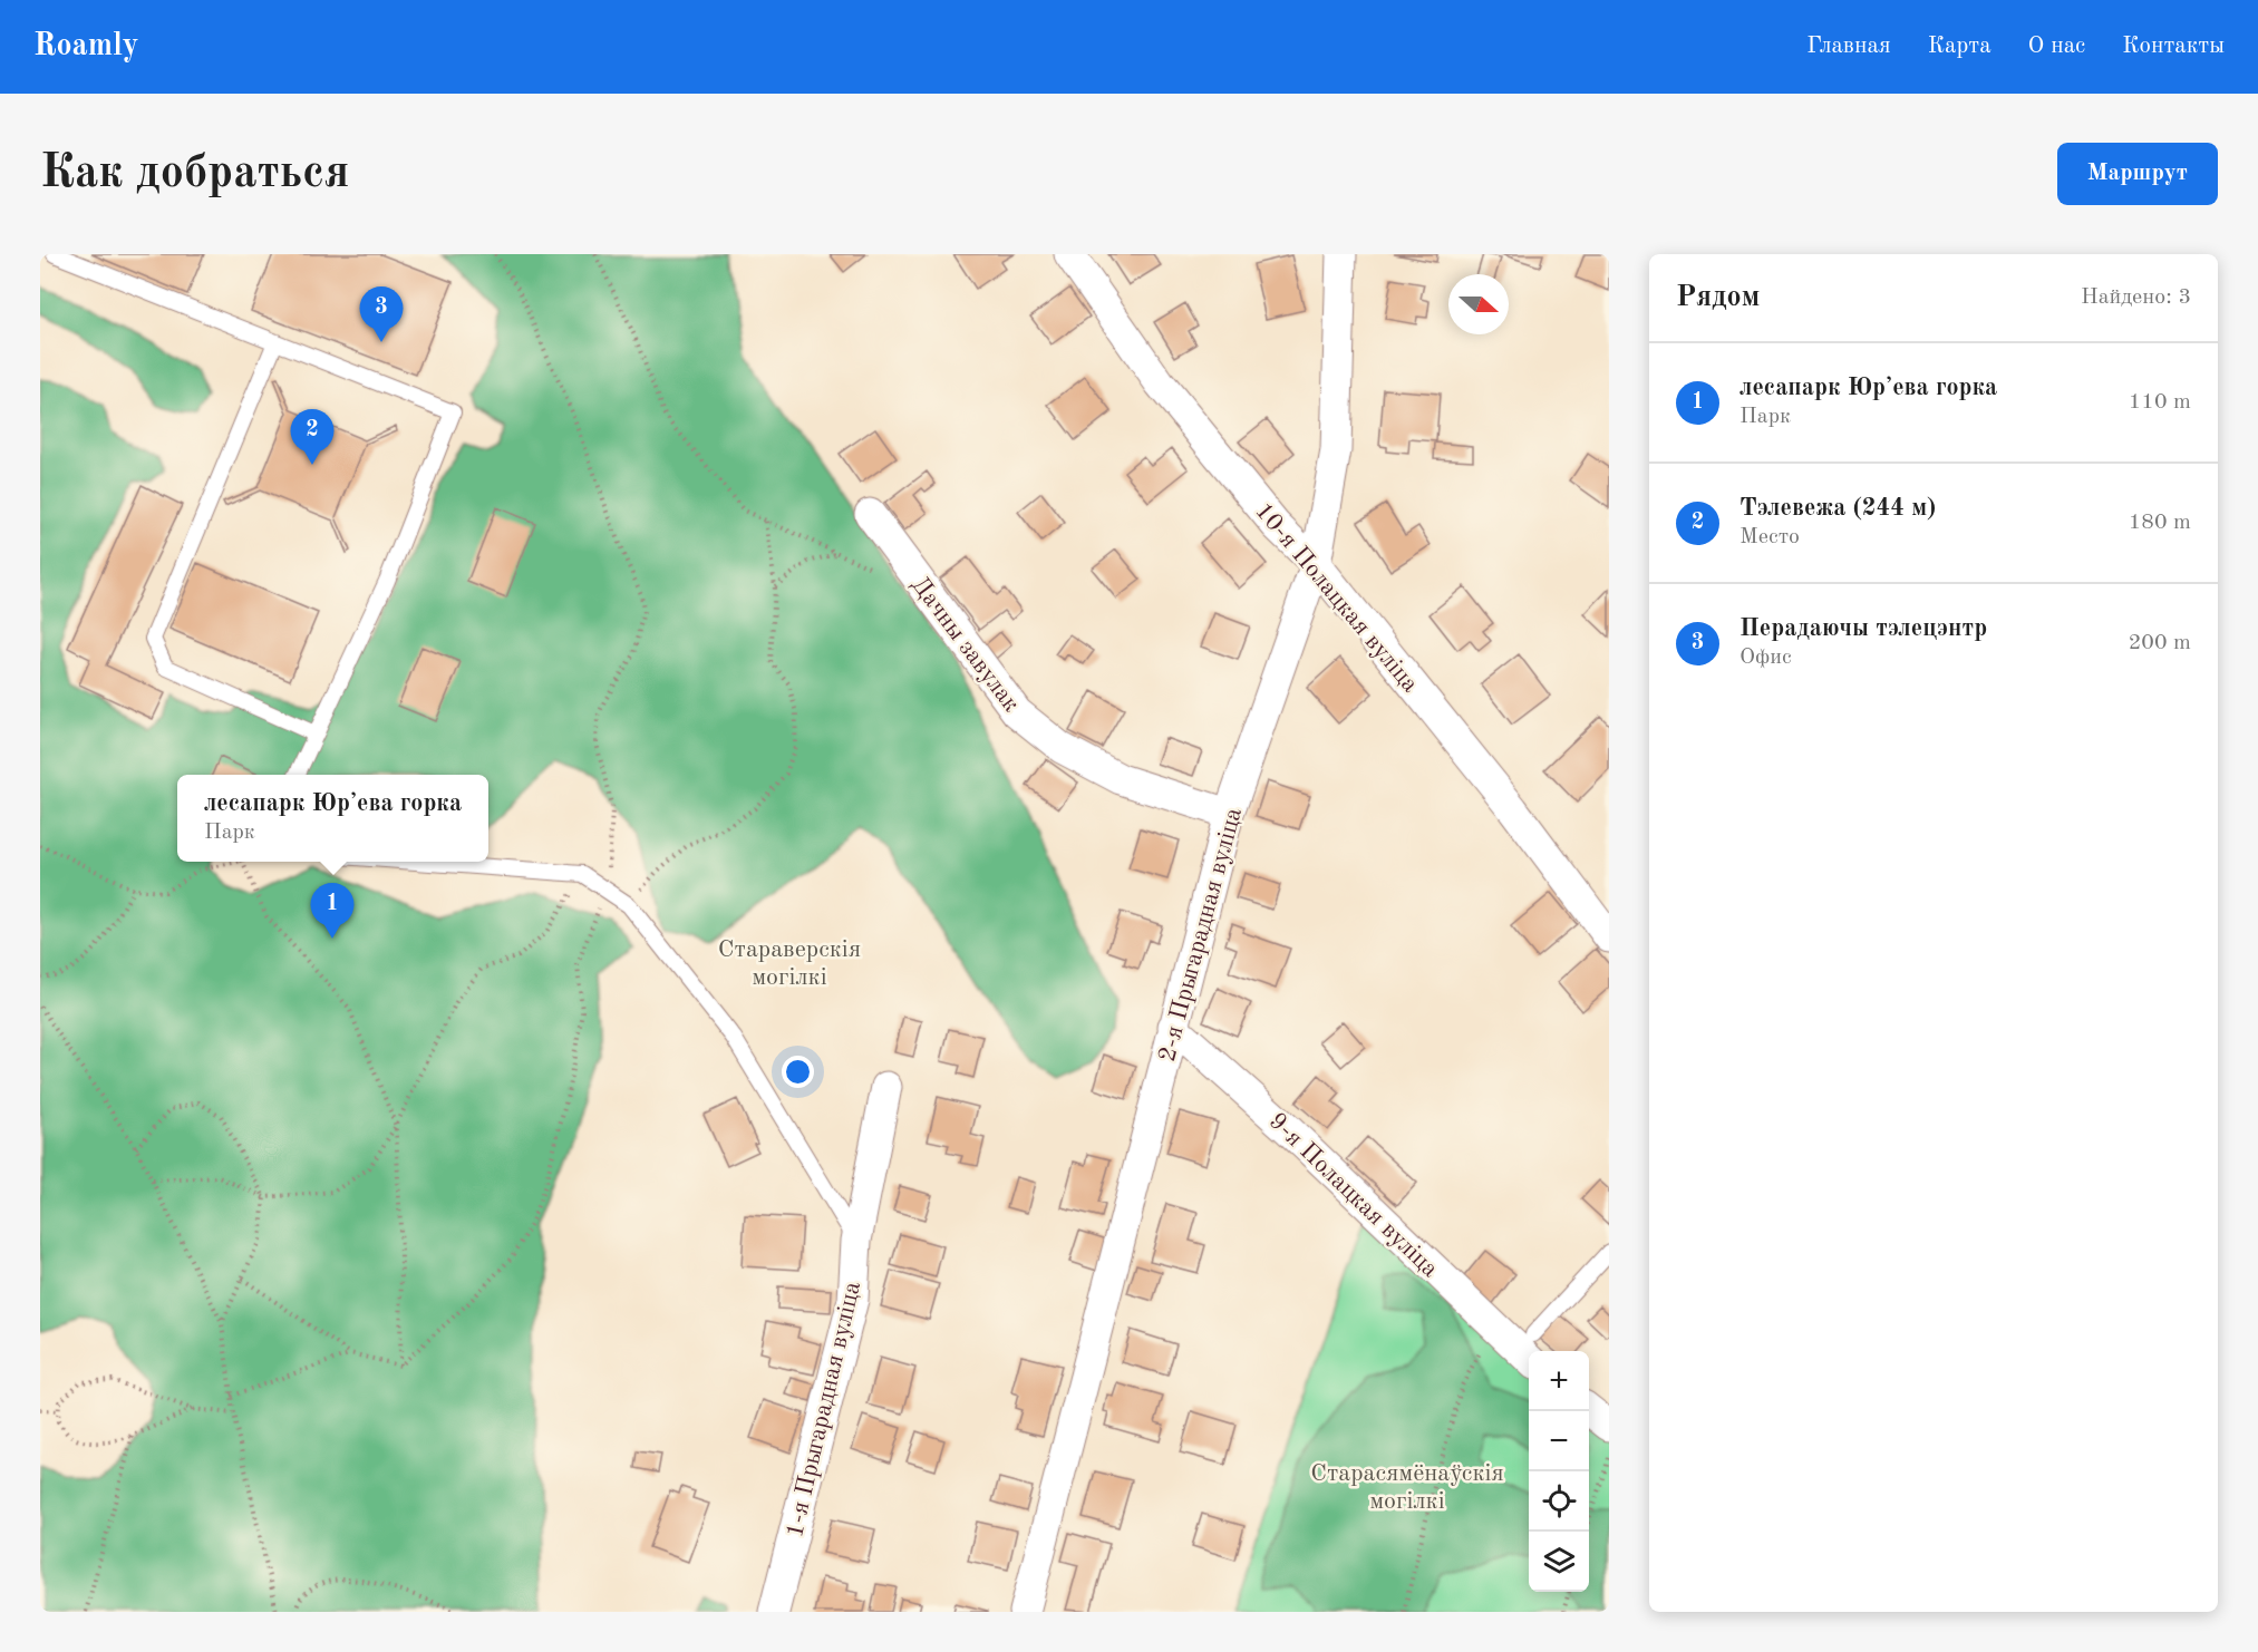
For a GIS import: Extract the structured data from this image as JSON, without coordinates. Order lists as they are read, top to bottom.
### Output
{
  "streets": {
    "street": [
      "10-я Полацкая вуліца",
      "Дачны завулак",
      "2-я Прыгарадная вуліца",
      "9-я Полацкая вуліца",
      "1-я Прыгарадная вуліца"
    ]
  },
  "crossings": [
    ["10-я Полацкая вуліца", "2-я Прыгарадная вуліца"],
    ["Дачны завулак", "2-я Прыгарадная вуліца"],
    ["2-я Прыгарадная вуліца", "9-я Полацкая вуліца"]
  ],
  "parks": ["Стараверскія могілкі", "Старасямёнаўскія могілкі"],
  "north": "right",
  "page": {
    "header": "Roamly",
    "nav": [
      "Главная",
      "Карта",
      "О нас",
      "Контакты"
    ],
    "buttons": "Маршрут",
    "title": "Как добраться",
    "heading": ["Рядом", "Найдено: 3"],
    "pins": ["3", "2", "1"],
    "list": [
      {
        "mark": "1",
        "name": "лесапарк Юрʼева горка",
        "note": "Парк",
        "value": "110 m"
      },
      {
        "mark": "2",
        "name": "Тэлевежа (244 м)",
        "note": "Место",
        "value": "180 m"
      },
      {
        "mark": "3",
        "name": "Перадаючы тэлецэнтр",
        "note": "Офис",
        "value": "200 m"
      }
    ],
    "popup": ["лесапарк Юрʼева горка", "Парк"],
    "map_buttons": ["+", "−"]
  }
}
